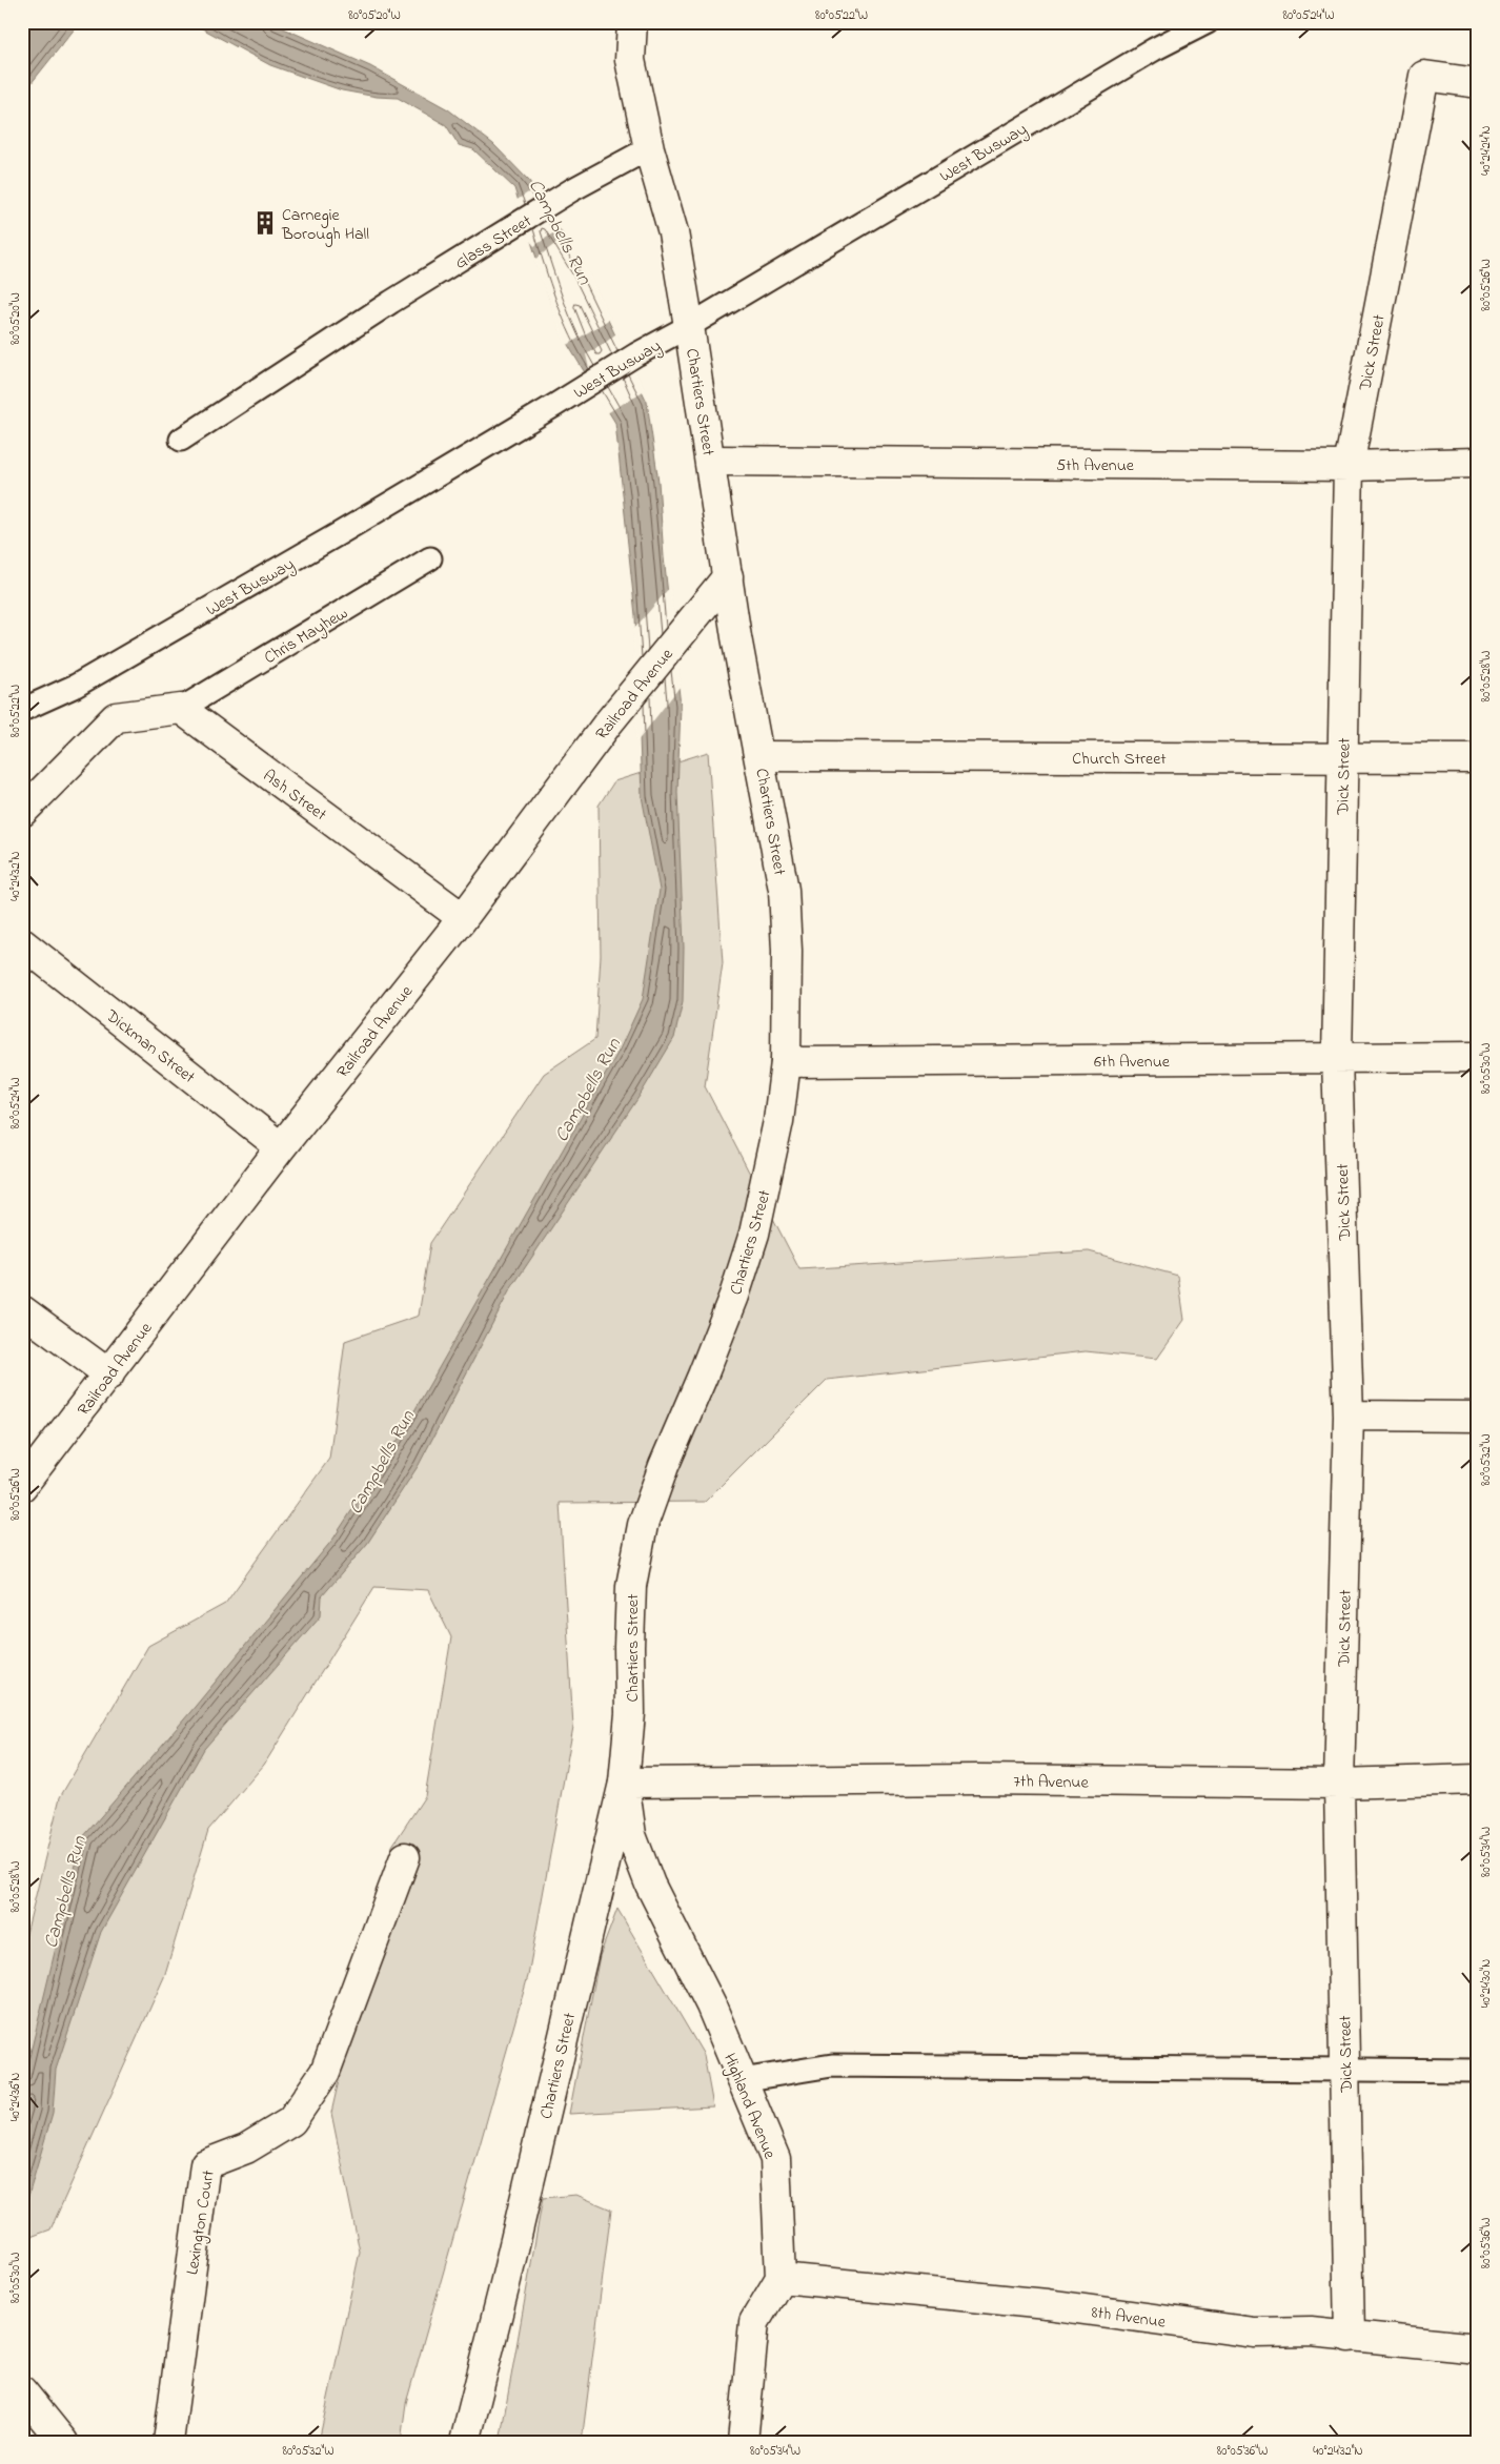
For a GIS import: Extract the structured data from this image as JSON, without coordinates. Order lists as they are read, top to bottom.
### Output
{
  "streets": {
    "street": [
      "Dick Street",
      "Chartiers Street",
      "5th Avenue",
      "Railroad Avenue",
      "Church Street",
      "Ash Street",
      "Dickman Street",
      "6th Avenue",
      "7th Avenue",
      "Highland Avenue",
      "Lexington Court",
      "8th Avenue"
    ],
    "lane": ["West Busway", "Glass Street", "Chris Mayhew"]
  },
  "crossings": [
    ["West Busway", "Chartiers Street"],
    ["Glass Street", "Chartiers Street"],
    ["Dick Street", "5th Avenue"],
    ["Dick Street", "Church Street"],
    ["Dick Street", "6th Avenue"],
    ["Dick Street", "7th Avenue"],
    ["Dick Street", "8th Avenue"],
    ["Chartiers Street", "5th Avenue"],
    ["Chartiers Street", "Railroad Avenue"],
    ["Chartiers Street", "Church Street"],
    ["Chartiers Street", "6th Avenue"],
    ["Chartiers Street", "7th Avenue"],
    ["Chartiers Street", "Highland Avenue"],
    ["Chris Mayhew", "Ash Street"],
    ["Railroad Avenue", "Ash Street"],
    ["Railroad Avenue", "Dickman Street"],
    ["7th Avenue", "Highland Avenue"],
    ["Highland Avenue", "8th Avenue"]
  ],
  "water": ["Campbells Run"],
  "places": {
    "building": ["Carnegie Borough Hall"]
  },
  "coordinates": [
    "80°05'20\"W",
    "80°05'22\"W",
    "80°05'24\"W",
    "40°24'24\"N",
    "80°05'26\"W",
    "80°05'28\"W",
    "40°24'32\"N",
    "80°05'30\"W",
    "80°05'32\"W",
    "80°05'34\"W",
    "40°24'30\"N",
    "40°24'36\"N",
    "80°05'36\"W"
  ]
}
